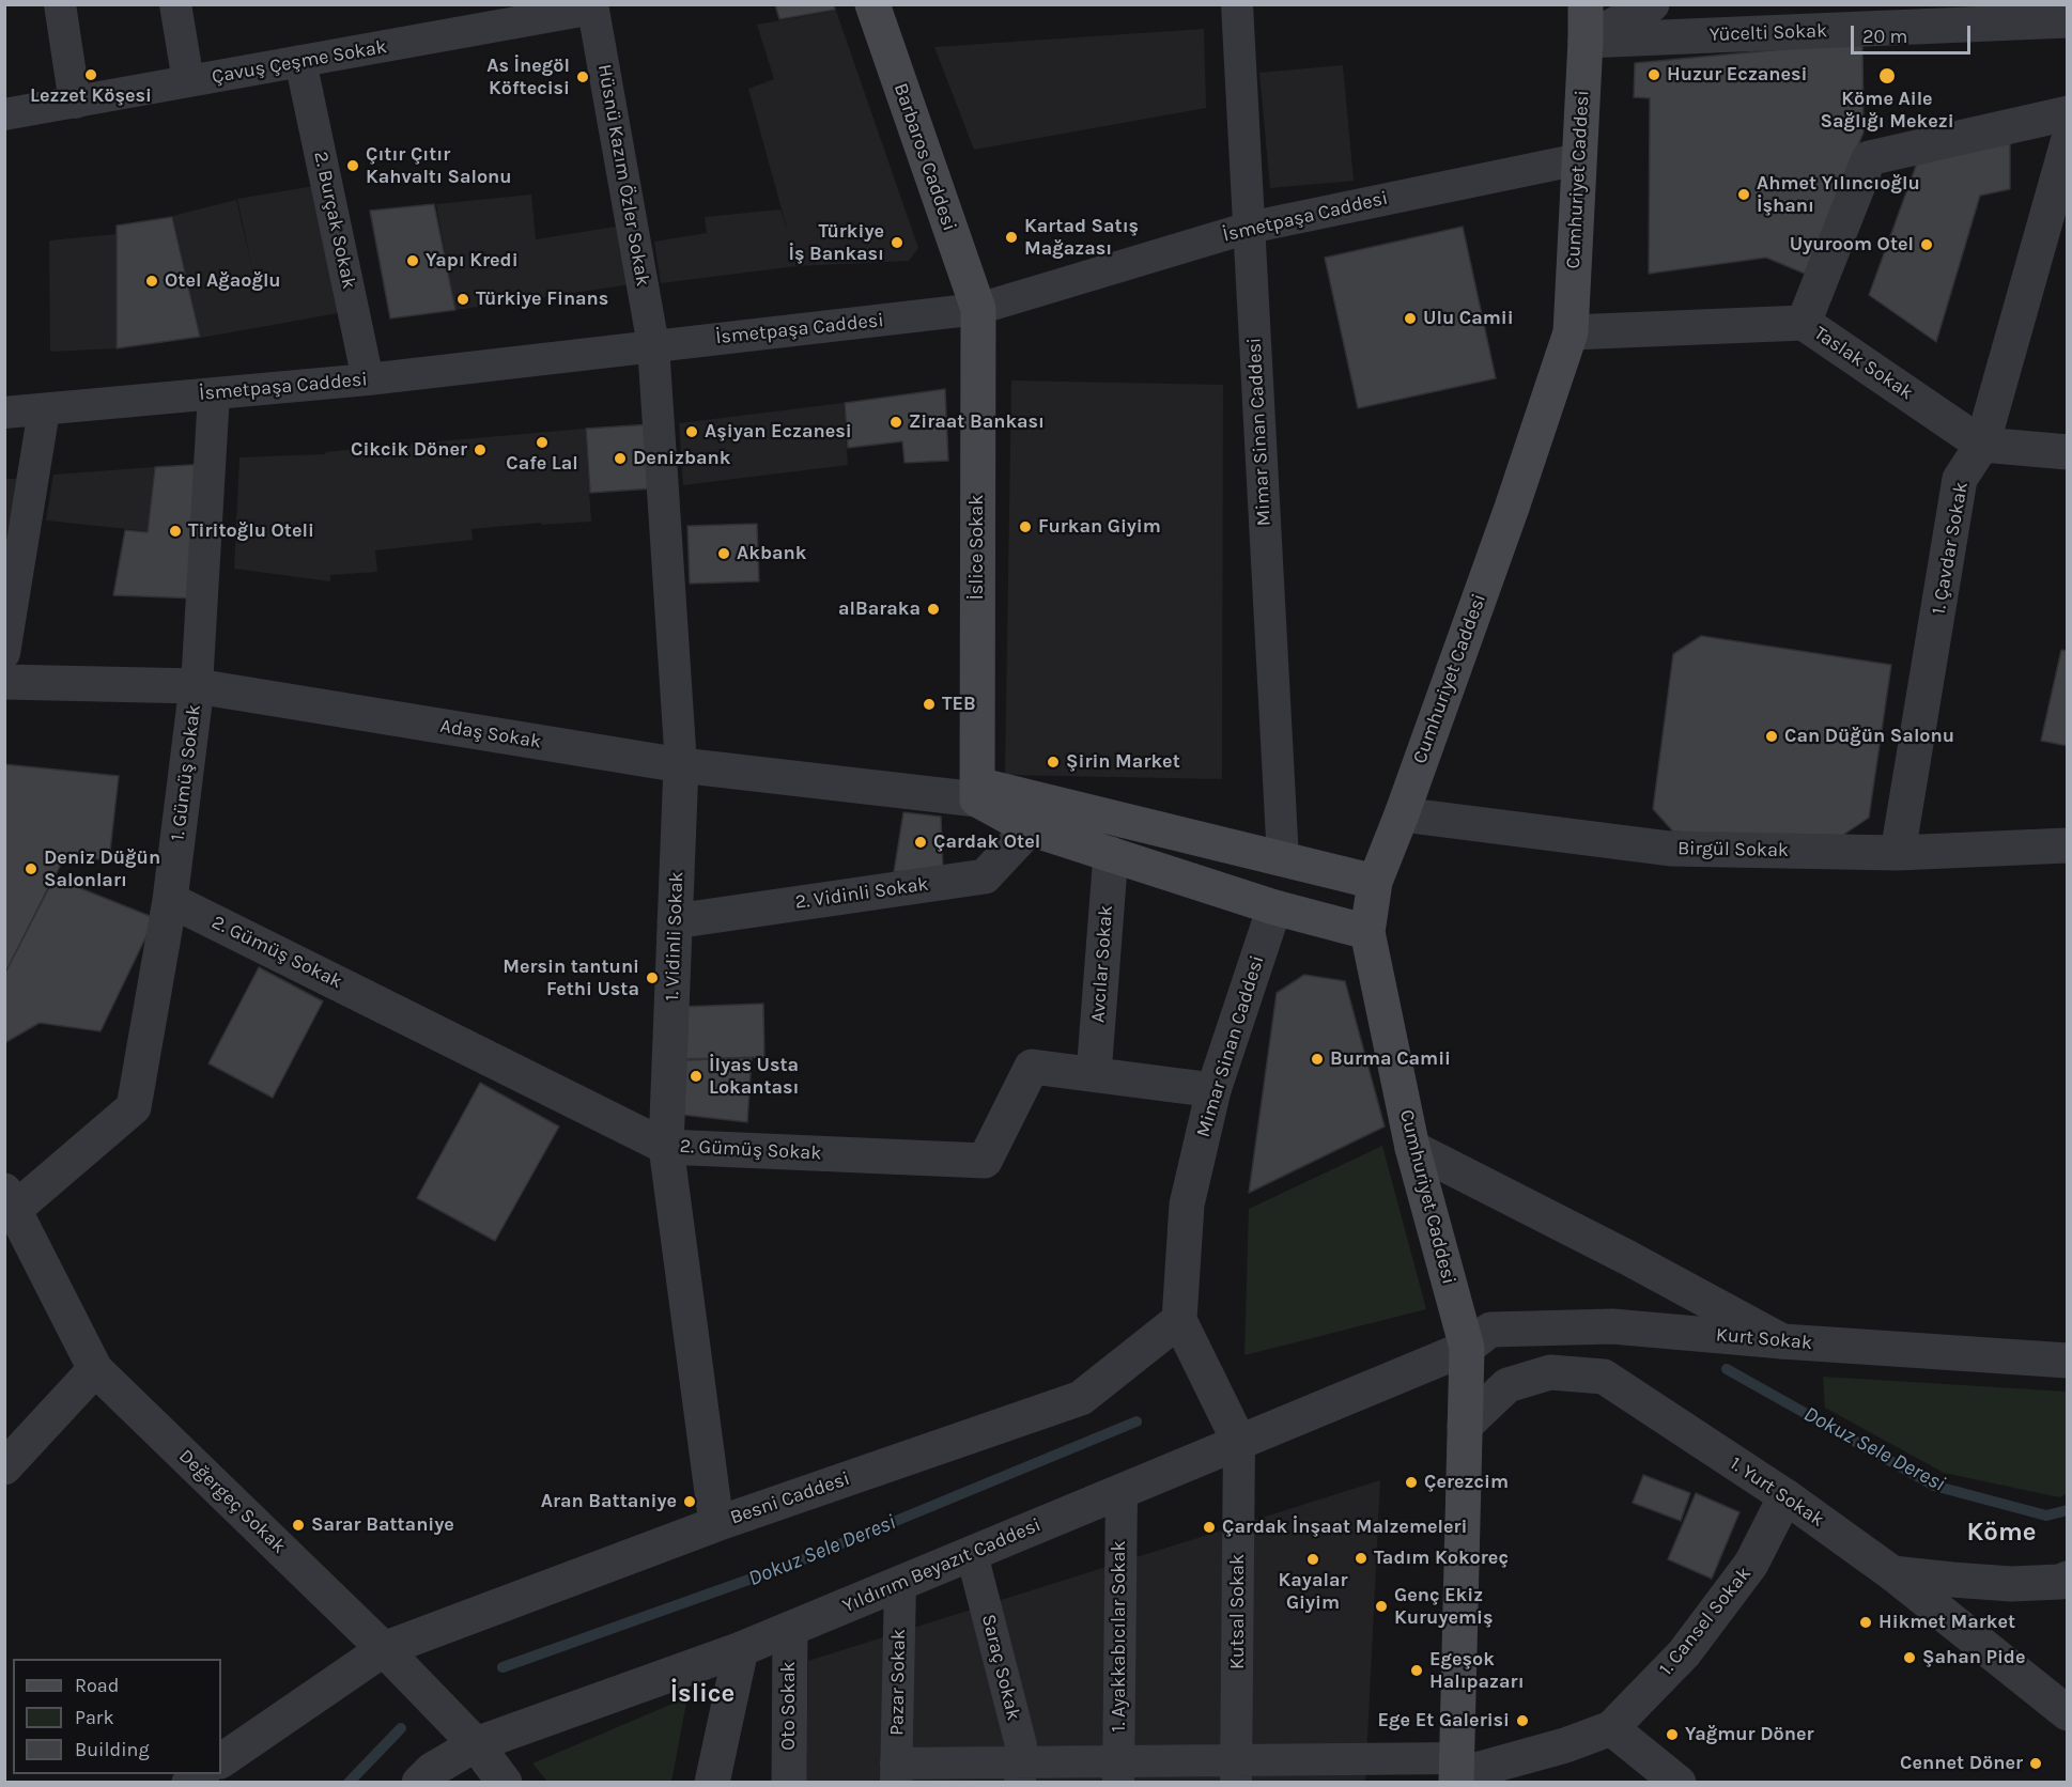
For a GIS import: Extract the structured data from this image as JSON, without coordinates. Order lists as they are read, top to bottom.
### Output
{
  "streets": {
    "main road": ["Barbaros Caddesi", "Cumhuriyet Caddesi", "İslice Sokak"],
    "street": [
      "Yücelti Sokak",
      "Çavuş Çeşme Sokak",
      "Hüsnü Kazım Özler Sokak",
      "İsmetpaşa Caddesi",
      "2. Burçak Sokak",
      "Taslak Sokak",
      "Mimar Sinan Caddesi",
      "1. Çavdar Sokak",
      "Adaş Sokak",
      "1. Gümüş Sokak",
      "Birgül Sokak",
      "2. Vidinli Sokak",
      "1. Vidinli Sokak",
      "2. Gümüş Sokak",
      "Avcılar Sokak",
      "Kurt Sokak",
      "1. Yurt Sokak",
      "Besni Caddesi",
      "Değergeç Sokak",
      "Yıldırım Beyazıt Caddesi",
      "Kutsal Sokak",
      "1. Cansel Sokak",
      "1. Ayakkabıcılar Sokak",
      "Saraç Sokak",
      "Pazar Sokak",
      "Oto Sokak"
    ]
  },
  "crossings": [
    ["Yücelti Sokak", "Cumhuriyet Caddesi"],
    ["Çavuş Çeşme Sokak", "Hüsnü Kazım Özler Sokak"],
    ["Çavuş Çeşme Sokak", "2. Burçak Sokak"],
    ["Barbaros Caddesi", "İsmetpaşa Caddesi"],
    ["Barbaros Caddesi", "İslice Sokak"],
    ["Hüsnü Kazım Özler Sokak", "İsmetpaşa Caddesi"],
    ["Hüsnü Kazım Özler Sokak", "1. Vidinli Sokak"],
    ["Cumhuriyet Caddesi", "İsmetpaşa Caddesi"],
    ["Cumhuriyet Caddesi", "Taslak Sokak"],
    ["Cumhuriyet Caddesi", "Birgül Sokak"],
    ["Cumhuriyet Caddesi", "Kurt Sokak"],
    ["Cumhuriyet Caddesi", "1. Yurt Sokak"],
    ["Cumhuriyet Caddesi", "Yıldırım Beyazıt Caddesi"],
    ["Cumhuriyet Caddesi", "1. Cansel Sokak"],
    ["İsmetpaşa Caddesi", "2. Burçak Sokak"],
    ["İsmetpaşa Caddesi", "Mimar Sinan Caddesi"],
    ["İsmetpaşa Caddesi", "İslice Sokak"],
    ["İsmetpaşa Caddesi", "1. Gümüş Sokak"],
    ["İsmetpaşa Caddesi", "1. Vidinli Sokak"],
    ["Taslak Sokak", "1. Çavdar Sokak"],
    ["Mimar Sinan Caddesi", "2. Gümüş Sokak"],
    ["Mimar Sinan Caddesi", "Besni Caddesi"],
    ["Mimar Sinan Caddesi", "Yıldırım Beyazıt Caddesi"],
    ["Mimar Sinan Caddesi", "Kutsal Sokak"],
    ["İslice Sokak", "Adaş Sokak"],
    ["1. Çavdar Sokak", "Birgül Sokak"],
    ["Adaş Sokak", "1. Gümüş Sokak"],
    ["Adaş Sokak", "1. Vidinli Sokak"],
    ["1. Gümüş Sokak", "2. Gümüş Sokak"],
    ["1. Gümüş Sokak", "Değergeç Sokak"],
    ["2. Vidinli Sokak", "1. Vidinli Sokak"],
    ["1. Vidinli Sokak", "2. Gümüş Sokak"],
    ["1. Vidinli Sokak", "Besni Caddesi"],
    ["2. Gümüş Sokak", "Avcılar Sokak"],
    ["Kurt Sokak", "Yıldırım Beyazıt Caddesi"],
    ["1. Yurt Sokak", "1. Cansel Sokak"],
    ["Besni Caddesi", "Değergeç Sokak"],
    ["Değergeç Sokak", "Yıldırım Beyazıt Caddesi"],
    ["Yıldırım Beyazıt Caddesi", "Kutsal Sokak"],
    ["Yıldırım Beyazıt Caddesi", "1. Ayakkabıcılar Sokak"],
    ["Yıldırım Beyazıt Caddesi", "Saraç Sokak"],
    ["Yıldırım Beyazıt Caddesi", "Pazar Sokak"],
    ["Yıldırım Beyazıt Caddesi", "Oto Sokak"]
  ],
  "districts": ["Köme", "İslice"],
  "water": ["Dokuz Sele Deresi"],
  "places": [
    "Lezzet Köşesi",
    "Huzur Eczanesi",
    "Köme Aile Sağlığı Mekezi",
    "As İnegöl Köftecisi",
    "Çıtır Çıtır Kahvaltı Salonu",
    "Ahmet Yılıncıoğlu İşhanı",
    "Kartad Satış Mağazası",
    "Türkiye İş Bankası",
    "Uyuroom Otel",
    "Yapı Kredi",
    "Otel Ağaoğlu",
    "Türkiye Finans",
    "Ulu Camii",
    "Ziraat Bankası",
    "Aşiyan Eczanesi",
    "Cafe Lal",
    "Cikcik Döner",
    "Denizbank",
    "Furkan Giyim",
    "Tiritoğlu Oteli",
    "Akbank",
    "alBaraka",
    "TEB",
    "Can Düğün Salonu",
    "Şirin Market",
    "Çardak Otel",
    "Deniz Düğün Salonları",
    "Mersin tantuni Fethi Usta",
    "Burma Camii",
    "İlyas Usta Lokantası",
    "Çerezcim",
    "Aran Battaniye",
    "Sarar Battaniye",
    "Çardak İnşaat Malzemeleri",
    "Tadım Kokoreç",
    "Kayalar Giyim",
    "Genç Ekiz Kuruyemiş",
    "Hikmet Market",
    "Şahan Pide",
    "Egeşok Halıpazarı",
    "Ege Et Galerisi",
    "Yağmur Döner",
    "Cennet Döner"
  ],
  "legend": ["Road", "Park", "Building"],
  "scale_bar": "20 m"
}
